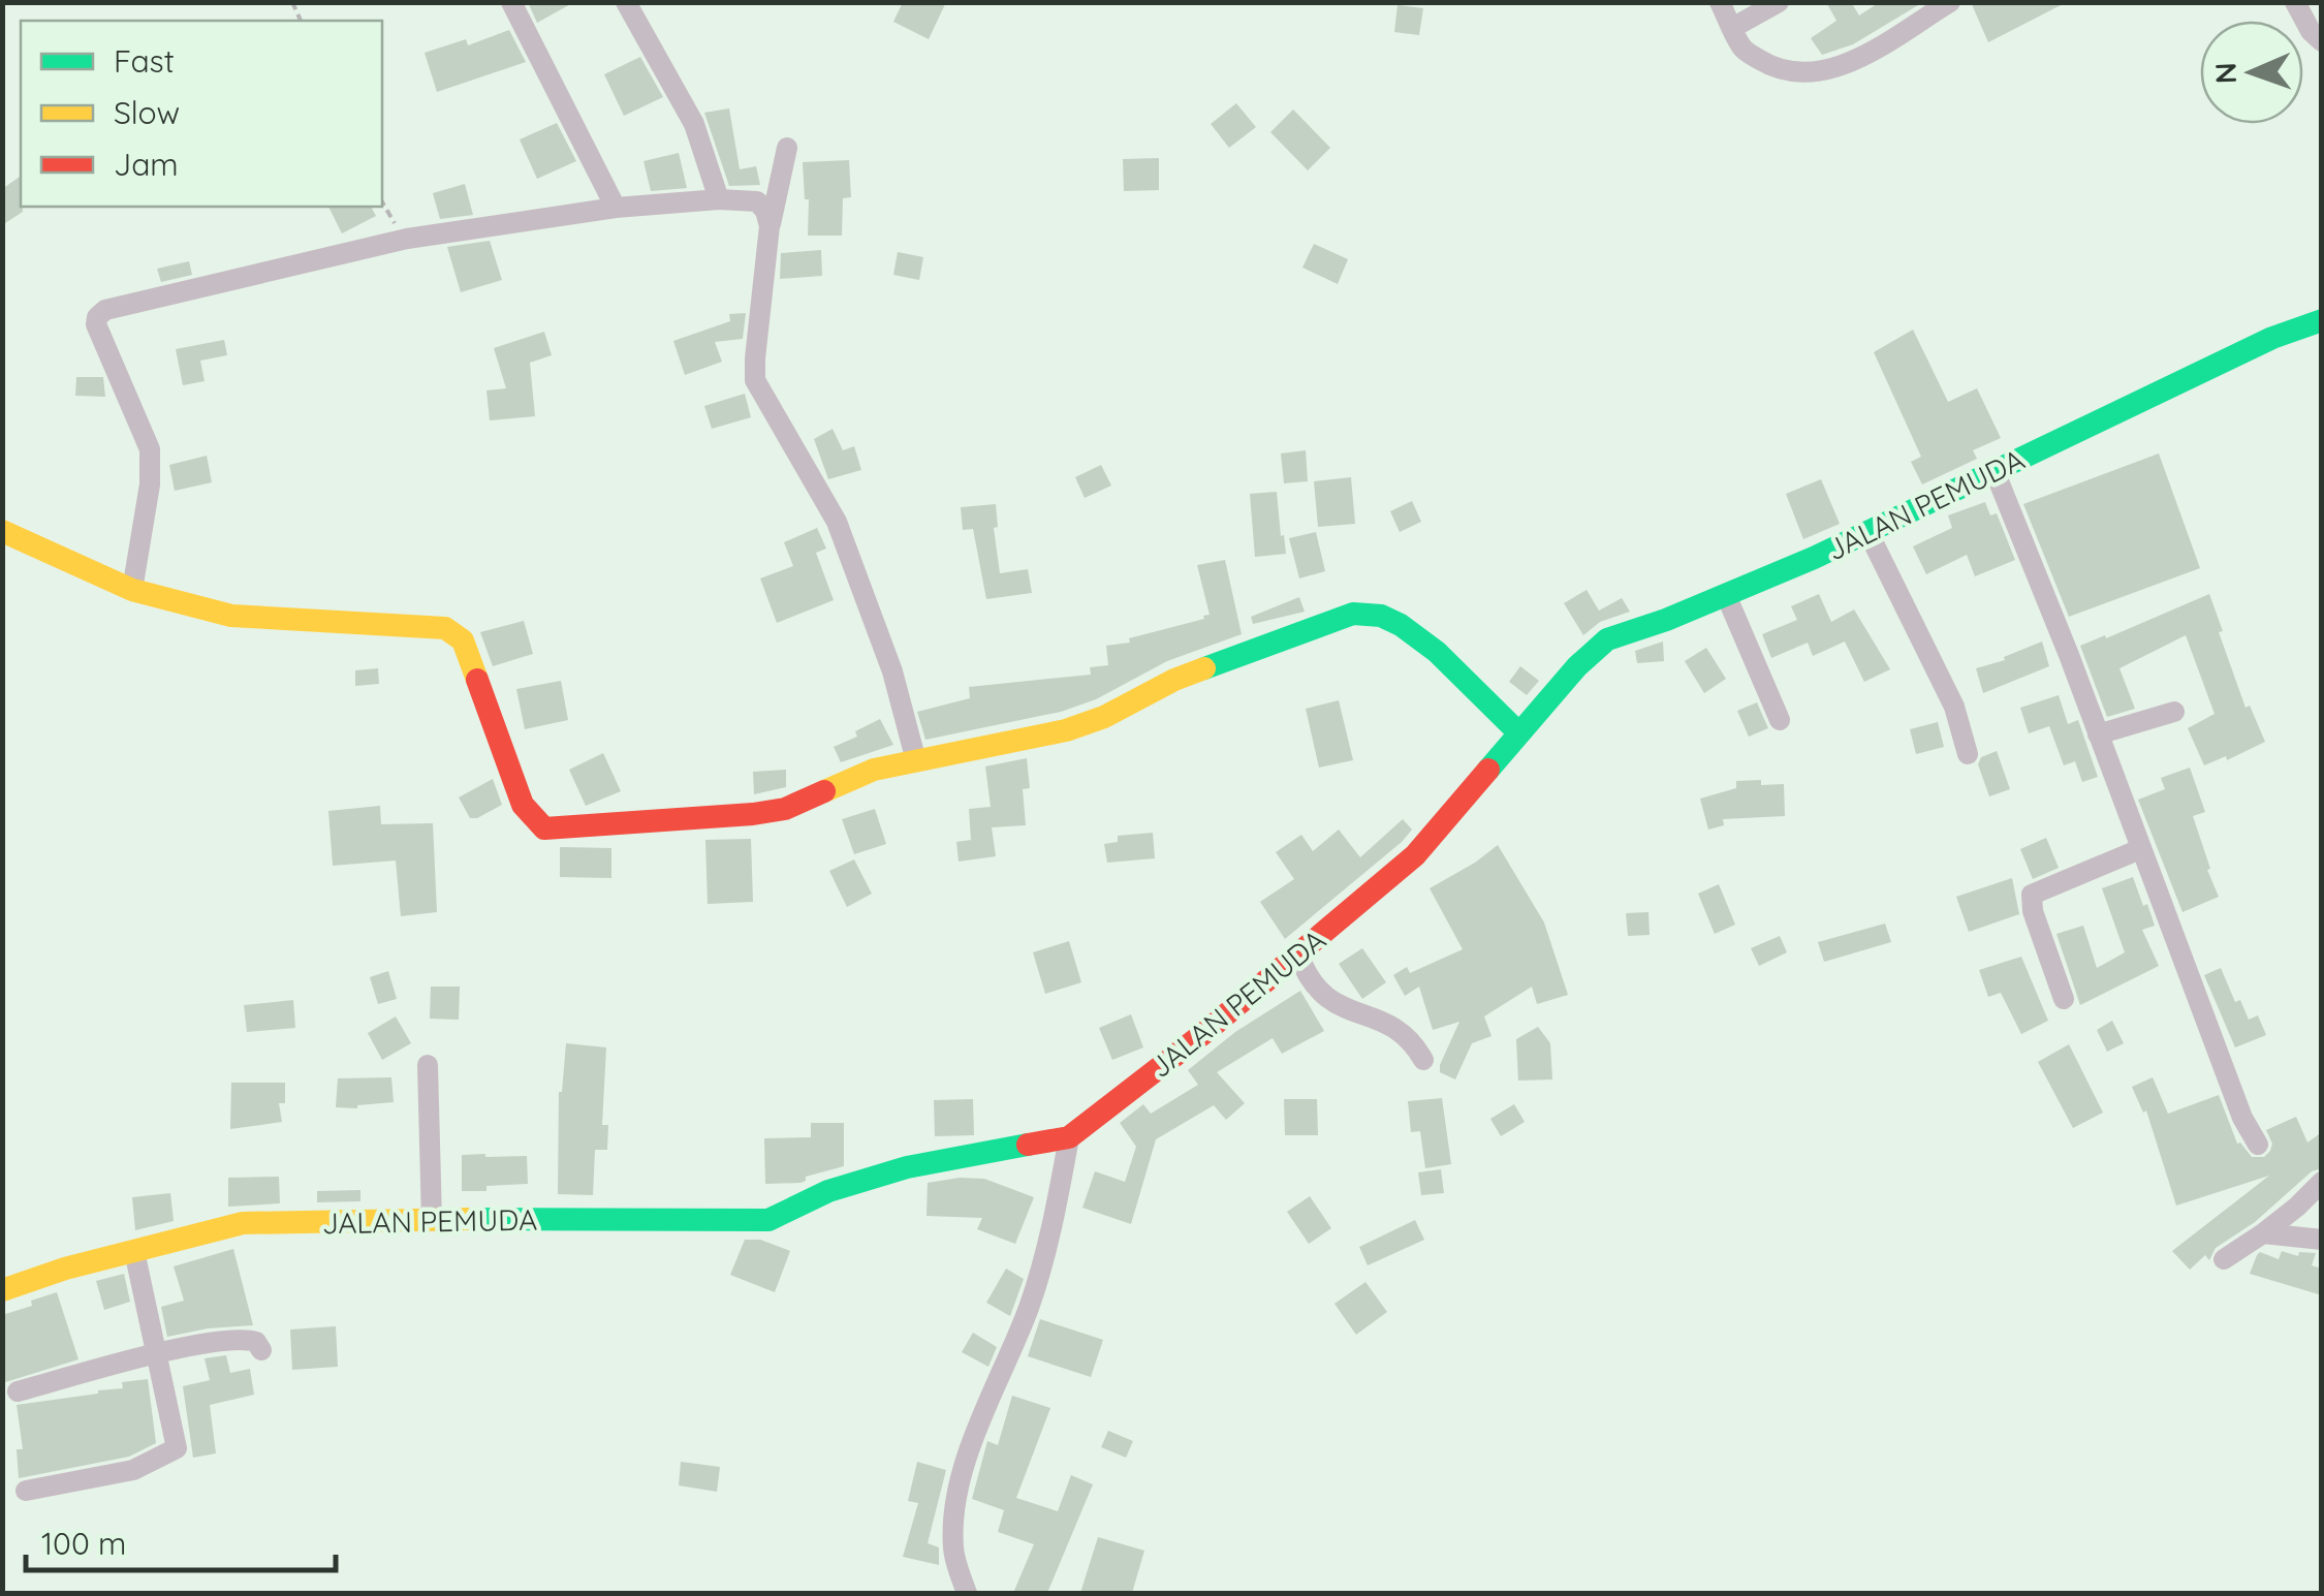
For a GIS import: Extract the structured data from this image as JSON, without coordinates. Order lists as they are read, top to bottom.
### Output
{
  "streets": {
    "street": ["JALAN PEMUDA"]
  },
  "legend": ["Fast", "Slow", "Jam"],
  "scale_bar": "100 m",
  "north": "left"
}
